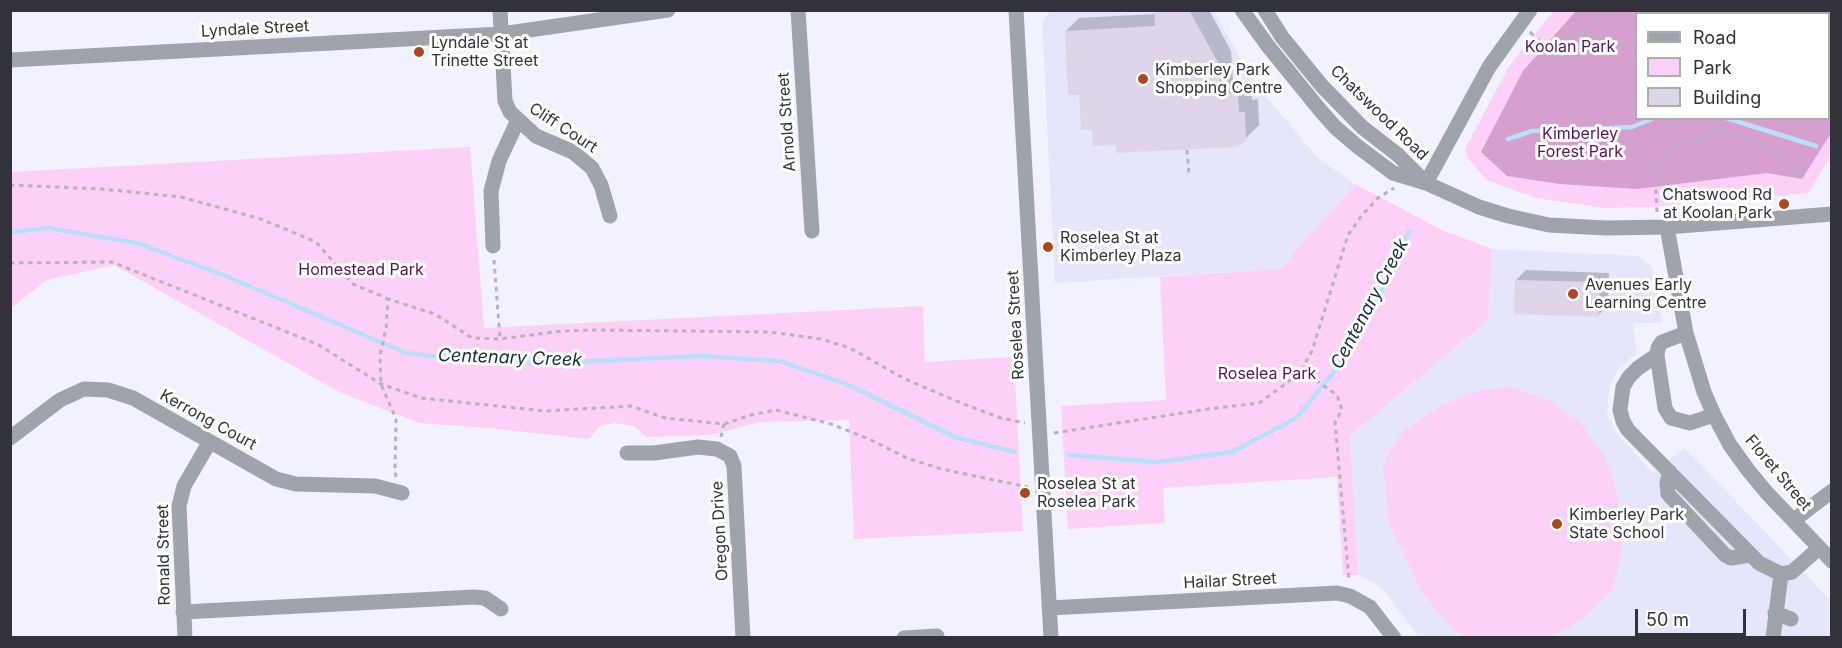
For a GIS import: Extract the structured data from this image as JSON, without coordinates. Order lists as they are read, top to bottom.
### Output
{
  "streets": {
    "street": [
      "Lyndale Street",
      "Chatswood Road",
      "Arnold Street",
      "Cliff Court",
      "Roselea Street",
      "Kerrong Court",
      "Floret Street",
      "Oregon Drive",
      "Ronald Street",
      "Hailar Street"
    ]
  },
  "crossings": [
    ["Lyndale Street", "Cliff Court"],
    ["Chatswood Road", "Floret Street"],
    ["Roselea Street", "Hailar Street"],
    ["Kerrong Court", "Ronald Street"]
  ],
  "water": ["Centenary Creek"],
  "parks": [
    "Koolan Park",
    "Kimberley Forest Park",
    "Homestead Park",
    "Roselea Park"
  ],
  "places": [
    "Lyndale St at Trinette Street",
    "Kimberley Park Shopping Centre",
    "Chatswood Rd at Koolan Park",
    "Roselea St at Kimberley Plaza",
    "Avenues Early Learning Centre",
    "Roselea St at Roselea Park",
    "Kimberley Park State School"
  ],
  "legend": ["Road", "Park", "Building"],
  "scale_bar": "50 m"
}
